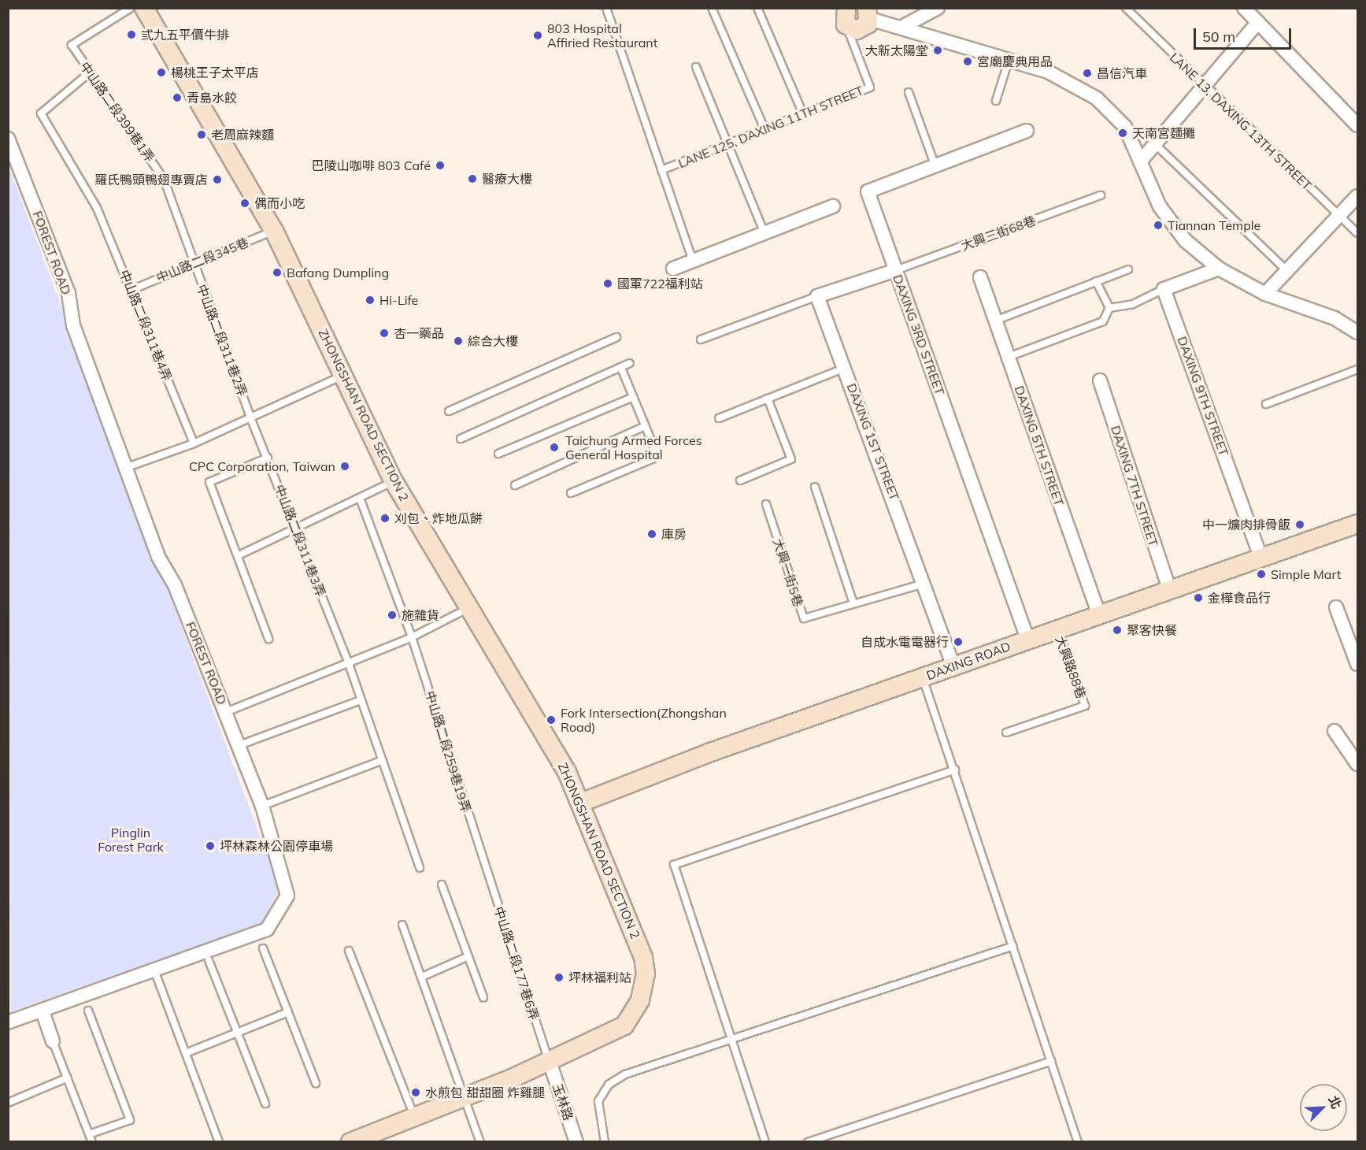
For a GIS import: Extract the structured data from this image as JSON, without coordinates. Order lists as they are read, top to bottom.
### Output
{
  "streets": {
    "main road": ["ZHONGSHAN ROAD SECTION 2", "DAXING ROAD"],
    "street": [
      "FOREST ROAD",
      "DAXING 3RD STREET",
      "DAXING 9TH STREET",
      "DAXING 1ST STREET",
      "DAXING 5TH STREET",
      "DAXING 7TH STREET",
      "玉林路"
    ],
    "lane": [
      "中山路二段399巷1弄",
      "LANE 13, DAXING 13TH STREET",
      "LANE 125, DAXING 11TH STREET",
      "大興三街68巷",
      "中山路二段345巷",
      "中山路二段311巷4弄",
      "中山路二段311巷2弄",
      "中山路二段311巷3弄",
      "大興一街5巷",
      "大興路88巷",
      "中山路二段259巷19弄",
      "中山路二段177巷6弄"
    ]
  },
  "crossings": [
    ["中山路二段399巷1弄", "中山路二段345巷"],
    ["中山路二段399巷1弄", "中山路二段311巷4弄"],
    ["中山路二段399巷1弄", "中山路二段311巷2弄"],
    ["大興三街68巷", "DAXING 3RD STREET"],
    ["中山路二段345巷", "中山路二段311巷4弄"],
    ["中山路二段345巷", "中山路二段311巷2弄"],
    ["中山路二段345巷", "ZHONGSHAN ROAD SECTION 2"],
    ["DAXING 3RD STREET", "DAXING ROAD"],
    ["中山路二段311巷2弄", "中山路二段311巷3弄"],
    ["DAXING 9TH STREET", "DAXING ROAD"],
    ["ZHONGSHAN ROAD SECTION 2", "DAXING ROAD"],
    ["ZHONGSHAN ROAD SECTION 2", "中山路二段177巷6弄"],
    ["ZHONGSHAN ROAD SECTION 2", "玉林路"],
    ["DAXING 1ST STREET", "大興一街5巷"],
    ["DAXING 1ST STREET", "DAXING ROAD"],
    ["DAXING 5TH STREET", "DAXING ROAD"],
    ["DAXING 7TH STREET", "DAXING ROAD"],
    ["DAXING ROAD", "大興路88巷"],
    ["中山路二段259巷19弄", "中山路二段177巷6弄"],
    ["中山路二段177巷6弄", "玉林路"]
  ],
  "parks": ["Pinglin Forest Park"],
  "places": [
    "弎九五平價牛排",
    "803 Hospital Affiried Restaurant",
    "大新太陽堂",
    "宮廟慶典用品",
    "楊桃王子太平店",
    "昌信汽車",
    "青島水餃",
    "天南宮麵攤",
    "老周麻辣麵",
    "巴陵山咖啡 803 Café",
    "醫療大樓",
    "羅氏鴨頭鴨翅專賣店",
    "偶而小吃",
    "Tiannan Temple",
    "Bafang Dumpling",
    "國軍722福利站",
    "Hi-Life",
    "杏一藥品",
    "綜合大樓",
    "Taichung Armed Forces General Hospital",
    "CPC Corporation, Taiwan",
    "刈包、炸地瓜餅",
    "中一爌肉排骨飯",
    "庫房",
    "Simple Mart",
    "金樺食品行",
    "施雜貨",
    "聚客快餐",
    "自成水電電器行",
    "Fork Intersection(Zhongshan Road)",
    "坪林森林公園停車場",
    "坪林福利站",
    "水煎包 甜甜圈 炸雞腿"
  ],
  "scale_bar": "50 m",
  "north": "top right"
}
